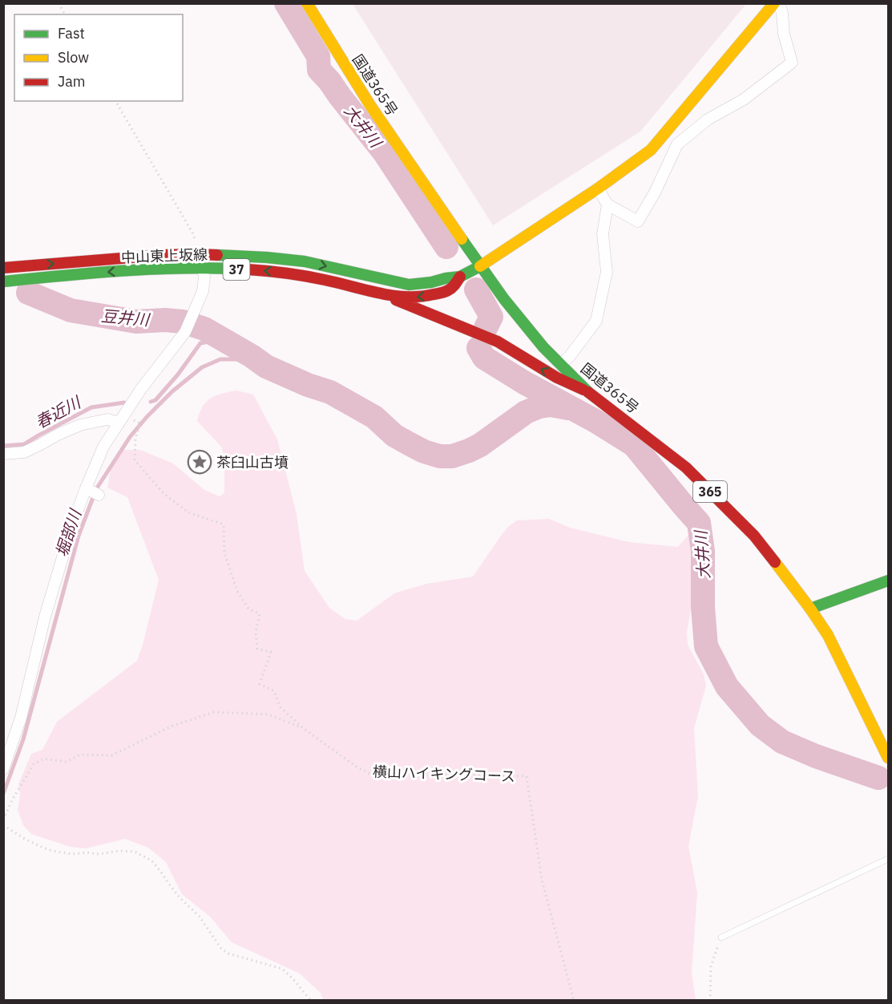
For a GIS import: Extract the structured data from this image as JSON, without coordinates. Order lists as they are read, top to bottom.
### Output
{
  "streets": {
    "main road": [
      "国道365号",
      "中山東上坂線",
      "37",
      "365"
    ],
    "path": ["横山ハイキングコース"]
  },
  "crossings": [
    ["国道365号", "中山東上坂線"]
  ],
  "water": [
    "大井川",
    "豆井川",
    "春近川",
    "堀部川"
  ],
  "places": {
    "place": ["茶臼山古墳"]
  },
  "legend": ["Fast", "Slow", "Jam"]
}
